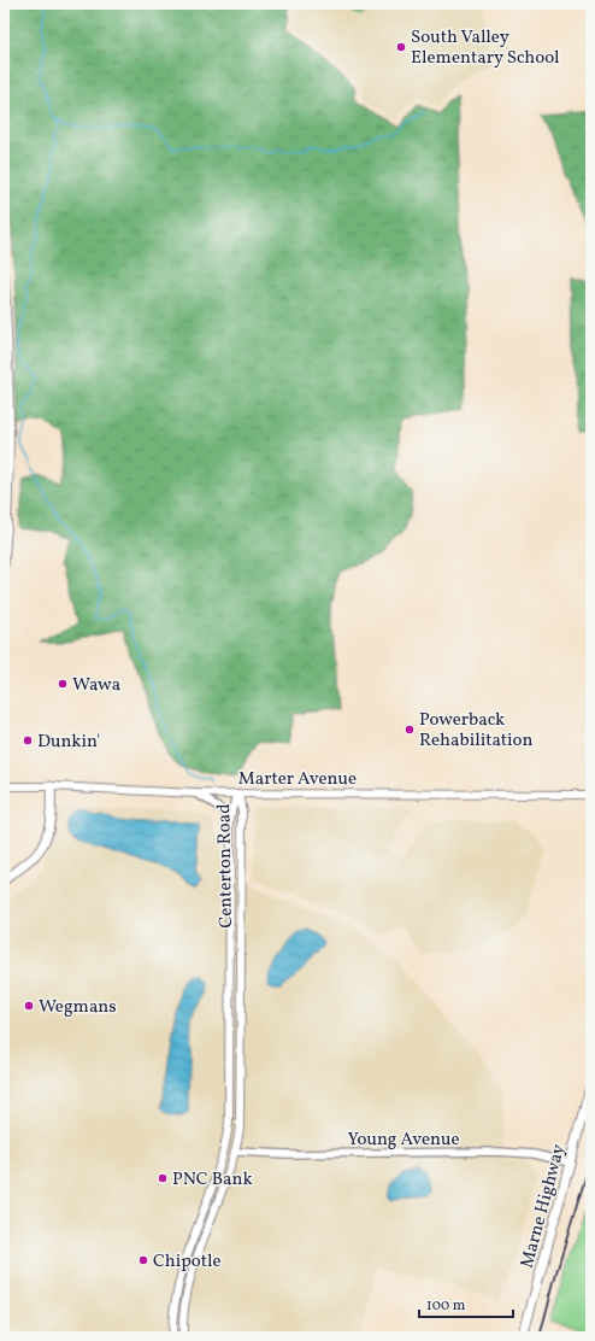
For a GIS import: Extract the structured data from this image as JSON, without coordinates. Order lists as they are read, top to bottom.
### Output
{
  "streets": {
    "main road": ["Marter Avenue", "Centerton Road", "Marne Highway"],
    "street": ["Young Avenue"]
  },
  "crossings": [
    ["Marter Avenue", "Centerton Road"],
    ["Centerton Road", "Young Avenue"],
    ["Young Avenue", "Marne Highway"]
  ],
  "places": [
    "South Valley Elementary School",
    "Wawa",
    "Powerback Rehabilitation",
    "Dunkin'",
    "Wegmans",
    "PNC Bank",
    "Chipotle"
  ],
  "scale_bar": "100 m"
}
